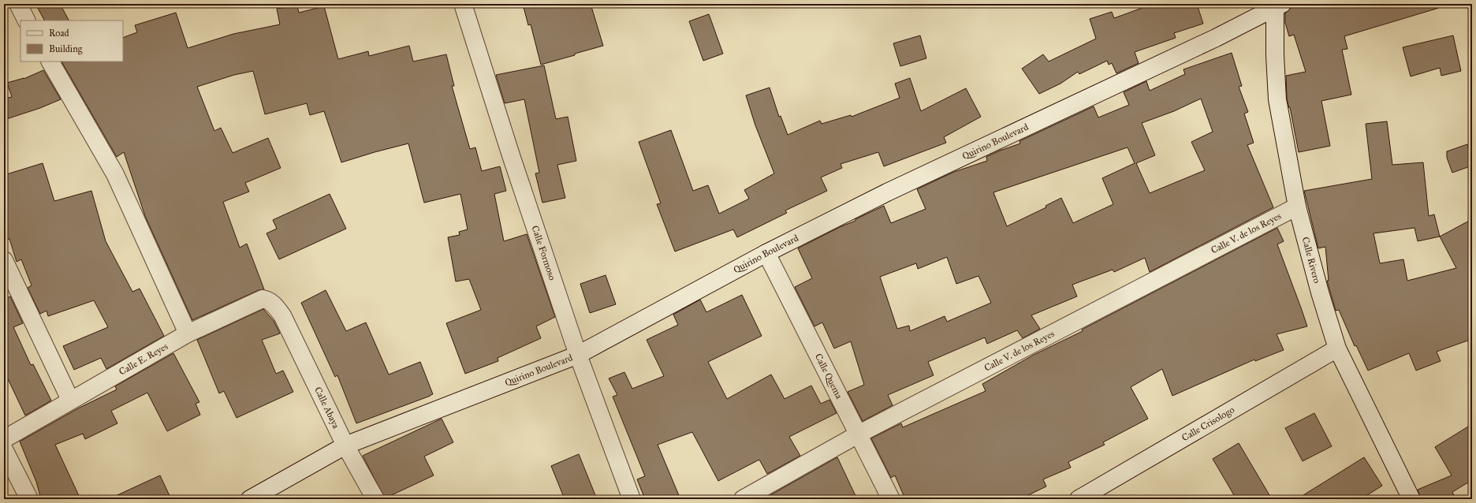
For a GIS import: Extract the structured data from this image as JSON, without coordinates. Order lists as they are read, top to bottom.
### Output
{
  "streets": {
    "street": [
      "Quirino Boulevard",
      "Calle V. de los Reyes",
      "Calle Formoso",
      "Calle Rivero",
      "Calle E. Reyes",
      "Calle Quema",
      "Calle Abaya",
      "Calle Crisologo"
    ]
  },
  "crossings": [
    ["Quirino Boulevard", "Calle Formoso"],
    ["Quirino Boulevard", "Calle Rivero"],
    ["Quirino Boulevard", "Calle Quema"],
    ["Quirino Boulevard", "Calle Abaya"],
    ["Calle V. de los Reyes", "Calle Rivero"],
    ["Calle V. de los Reyes", "Calle Quema"],
    ["Calle Rivero", "Calle Crisologo"],
    ["Calle E. Reyes", "Calle Abaya"]
  ],
  "legend": ["Road", "Building"]
}
